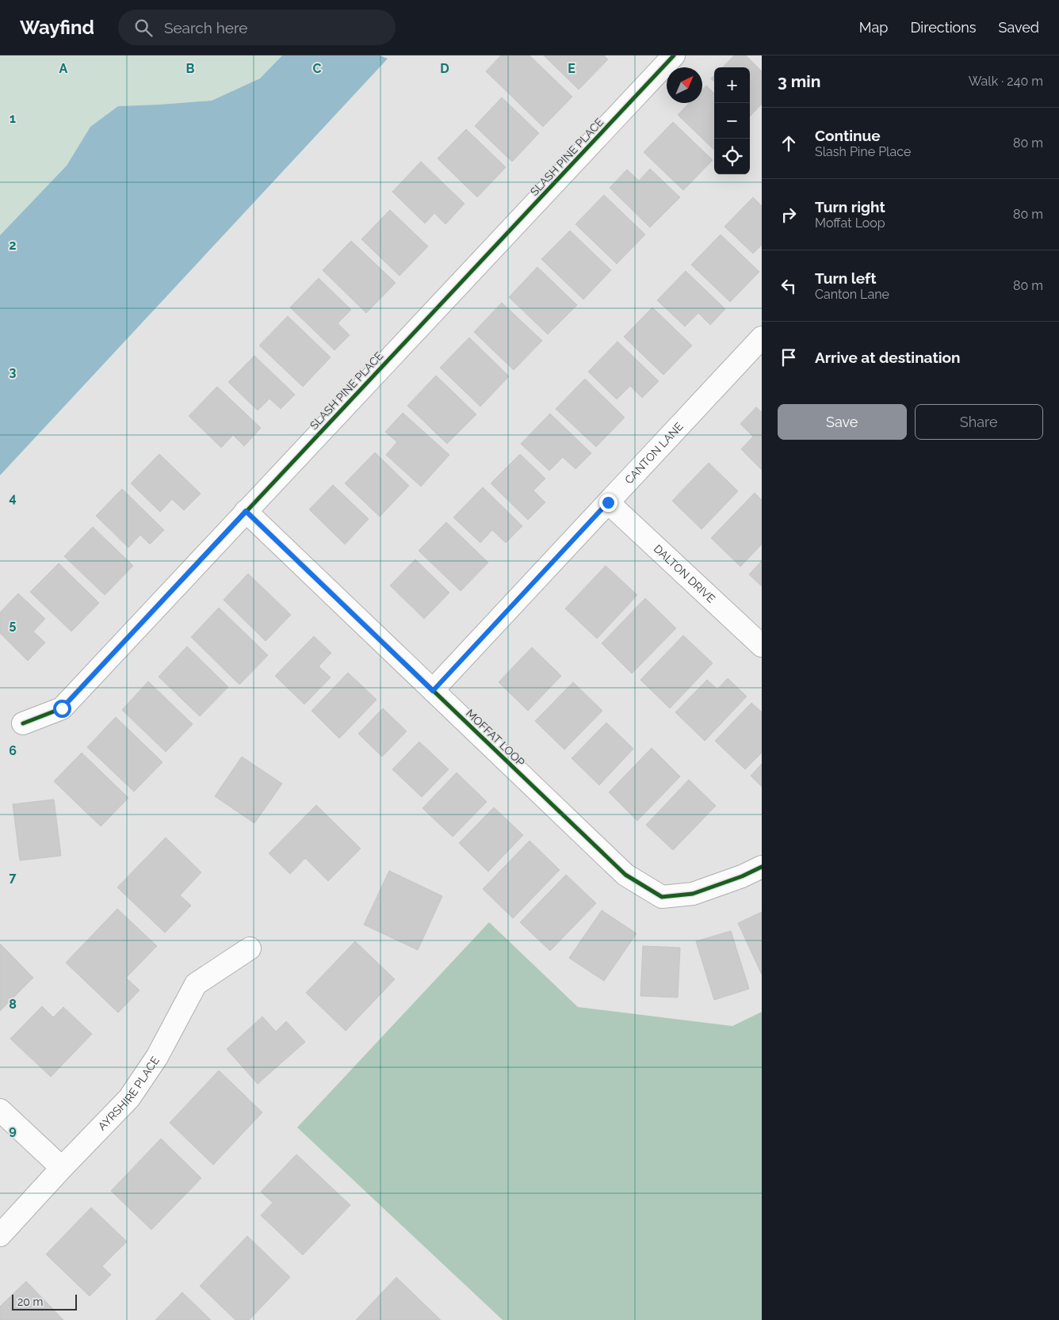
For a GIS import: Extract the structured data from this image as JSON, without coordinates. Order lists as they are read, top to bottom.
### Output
{
  "streets": {
    "street": [
      "SLASH PINE PLACE",
      "CANTON LANE",
      "DALTON DRIVE",
      "MOFFAT LOOP",
      "AYRSHIRE PLACE"
    ]
  },
  "crossings": [
    ["SLASH PINE PLACE", "MOFFAT LOOP"],
    ["CANTON LANE", "DALTON DRIVE"],
    ["CANTON LANE", "MOFFAT LOOP"]
  ],
  "scale_bar": "20 m",
  "north": "top right",
  "page": {
    "header": "Wayfind",
    "search": "Search here",
    "nav": ["Map", "Directions", "Saved"],
    "heading": ["3 min", "Walk · 240 m"],
    "map_buttons": ["+", "−"],
    "list": [
      ["Continue", "Slash Pine Place", "80 m"],
      ["Turn right", "Moffat Loop", "80 m"],
      ["Turn left", "Canton Lane", "80 m"],
      "Arrive at destination"
    ],
    "buttons": ["Save", "Share"],
    "scale": "20 m"
  },
  "grid": {
    "columns": [
      "A",
      "B",
      "C",
      "D",
      "E"
    ],
    "rows": [
      "1",
      "2",
      "3",
      "4",
      "5",
      "6",
      "7",
      "8",
      "9"
    ]
  }
}
